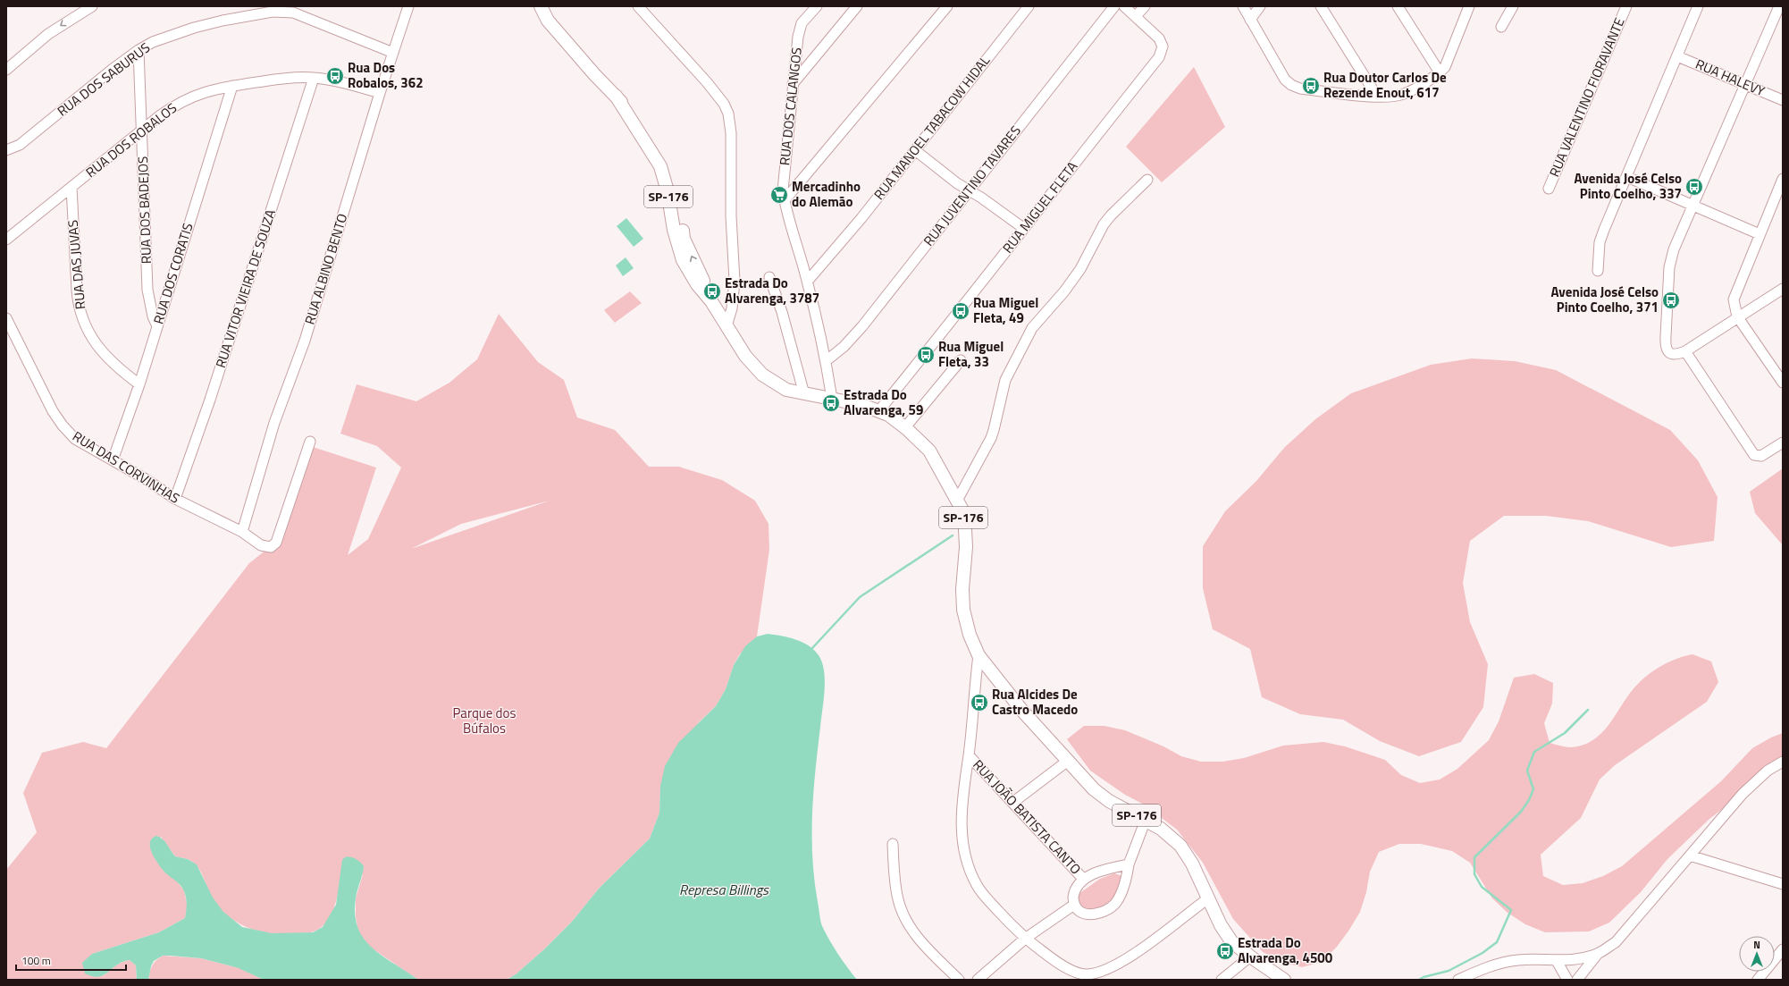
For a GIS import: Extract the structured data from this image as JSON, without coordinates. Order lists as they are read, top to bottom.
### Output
{
  "streets": {
    "main road": ["SP-176"],
    "street": [
      "RUA HALEVY",
      "RUA DOS SABURUS",
      "RUA VALENTINO FIORAVANTE",
      "RUA DOS CALANGOS",
      "RUA MANOEL TABACOW HIDAL",
      "RUA DOS ROBALOS",
      "RUA JUVENTINO TAVARES",
      "RUA MIGUEL FLETA",
      "RUA DOS BADEJOS",
      "RUA DAS JUVAS",
      "RUA ALBINO BENTO",
      "RUA DOS CORATIS",
      "RUA VITOR VIEIRA DE SOUZA",
      "RUA DAS CORVINHAS",
      "RUA JOÃO BATISTA CANTO"
    ]
  },
  "crossings": [
    ["RUA DOS SABURUS", "RUA DOS BADEJOS"],
    ["RUA DOS SABURUS", "RUA ALBINO BENTO"],
    ["RUA DOS CALANGOS", "RUA MANOEL TABACOW HIDAL"],
    ["RUA DOS CALANGOS", "RUA JUVENTINO TAVARES"],
    ["RUA DOS CALANGOS", "SP-176"],
    ["RUA DOS ROBALOS", "RUA DOS BADEJOS"],
    ["RUA DOS ROBALOS", "RUA DAS JUVAS"],
    ["RUA DOS ROBALOS", "RUA ALBINO BENTO"],
    ["RUA DOS ROBALOS", "RUA DOS CORATIS"],
    ["RUA DOS ROBALOS", "RUA VITOR VIEIRA DE SOUZA"],
    ["SP-176", "RUA MIGUEL FLETA"],
    ["RUA DOS BADEJOS", "RUA DOS CORATIS"],
    ["RUA DAS JUVAS", "RUA DOS CORATIS"],
    ["RUA ALBINO BENTO", "RUA DAS CORVINHAS"],
    ["RUA DOS CORATIS", "RUA DAS CORVINHAS"],
    ["RUA VITOR VIEIRA DE SOUZA", "RUA DAS CORVINHAS"]
  ],
  "water": ["Represa Billings"],
  "parks": ["Parque dos Búfalos"],
  "places": {
    "bus stop": [
      "Rua Dos Robalos, 362",
      "Rua Doutor Carlos De Rezende Enout, 617",
      "Avenida José Celso Pinto Coelho, 337",
      "Estrada Do Alvarenga, 3787",
      "Avenida José Celso Pinto Coelho, 371",
      "Rua Miguel Fleta, 49",
      "Rua Miguel Fleta, 33",
      "Estrada Do Alvarenga, 59",
      "Rua Alcides De Castro Macedo",
      "Estrada Do Alvarenga, 4500"
    ],
    "supermarket": ["Mercadinho do Alemão"]
  },
  "scale_bar": "100 m",
  "north": "top"
}
